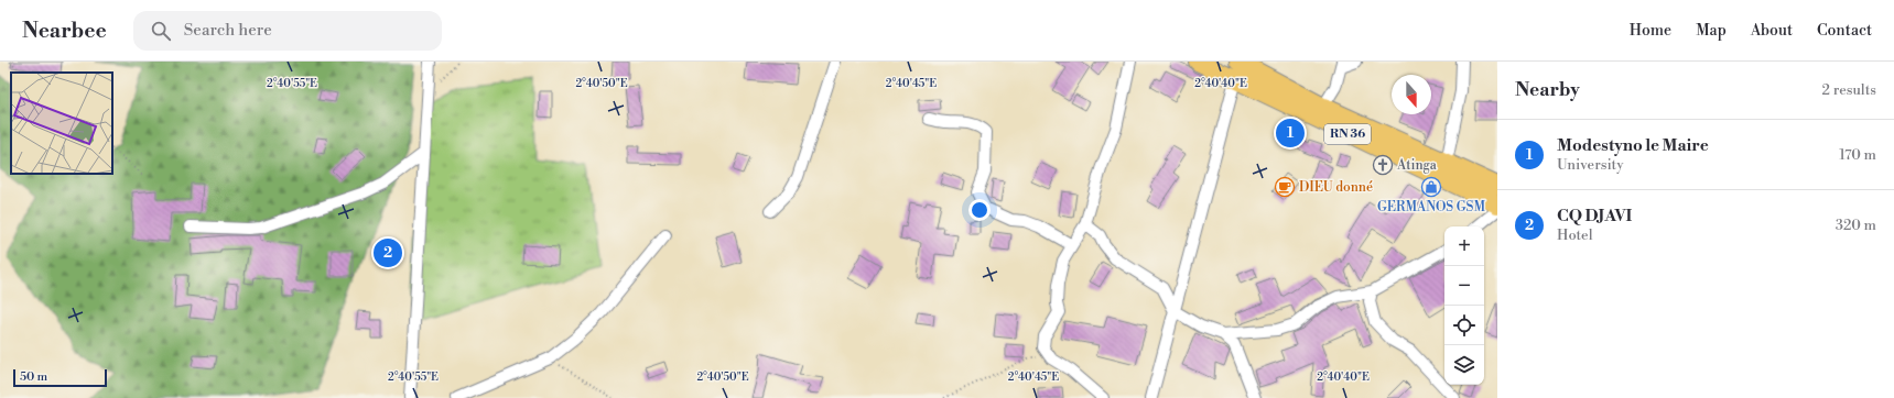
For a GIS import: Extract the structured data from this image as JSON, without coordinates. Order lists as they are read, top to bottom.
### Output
{
  "streets": {
    "main road": ["RN 36"]
  },
  "places": {
    "church": ["Atinga"],
    "cafe": ["DIEU donné"],
    "shop": ["GERMANOS GSM"]
  },
  "scale_bar": "50 m",
  "north": "bottom",
  "page": {
    "header": "Nearbee",
    "search": "Search here",
    "nav": [
      "Home",
      "Map",
      "About",
      "Contact"
    ],
    "heading": ["Nearby", "2 results"],
    "pins": ["1", "2"],
    "list": [
      {
        "mark": "1",
        "name": "Modestyno le Maire",
        "note": "University",
        "value": "170 m"
      },
      {
        "mark": "2",
        "name": "CQ DJAVI",
        "note": "Hotel",
        "value": "320 m"
      }
    ],
    "map_buttons": ["+", "−"],
    "scale": "50 m"
  },
  "coordinates": [
    "2°40'55\"E",
    "2°40'50\"E",
    "2°40'45\"E",
    "2°40'40\"E"
  ]
}
